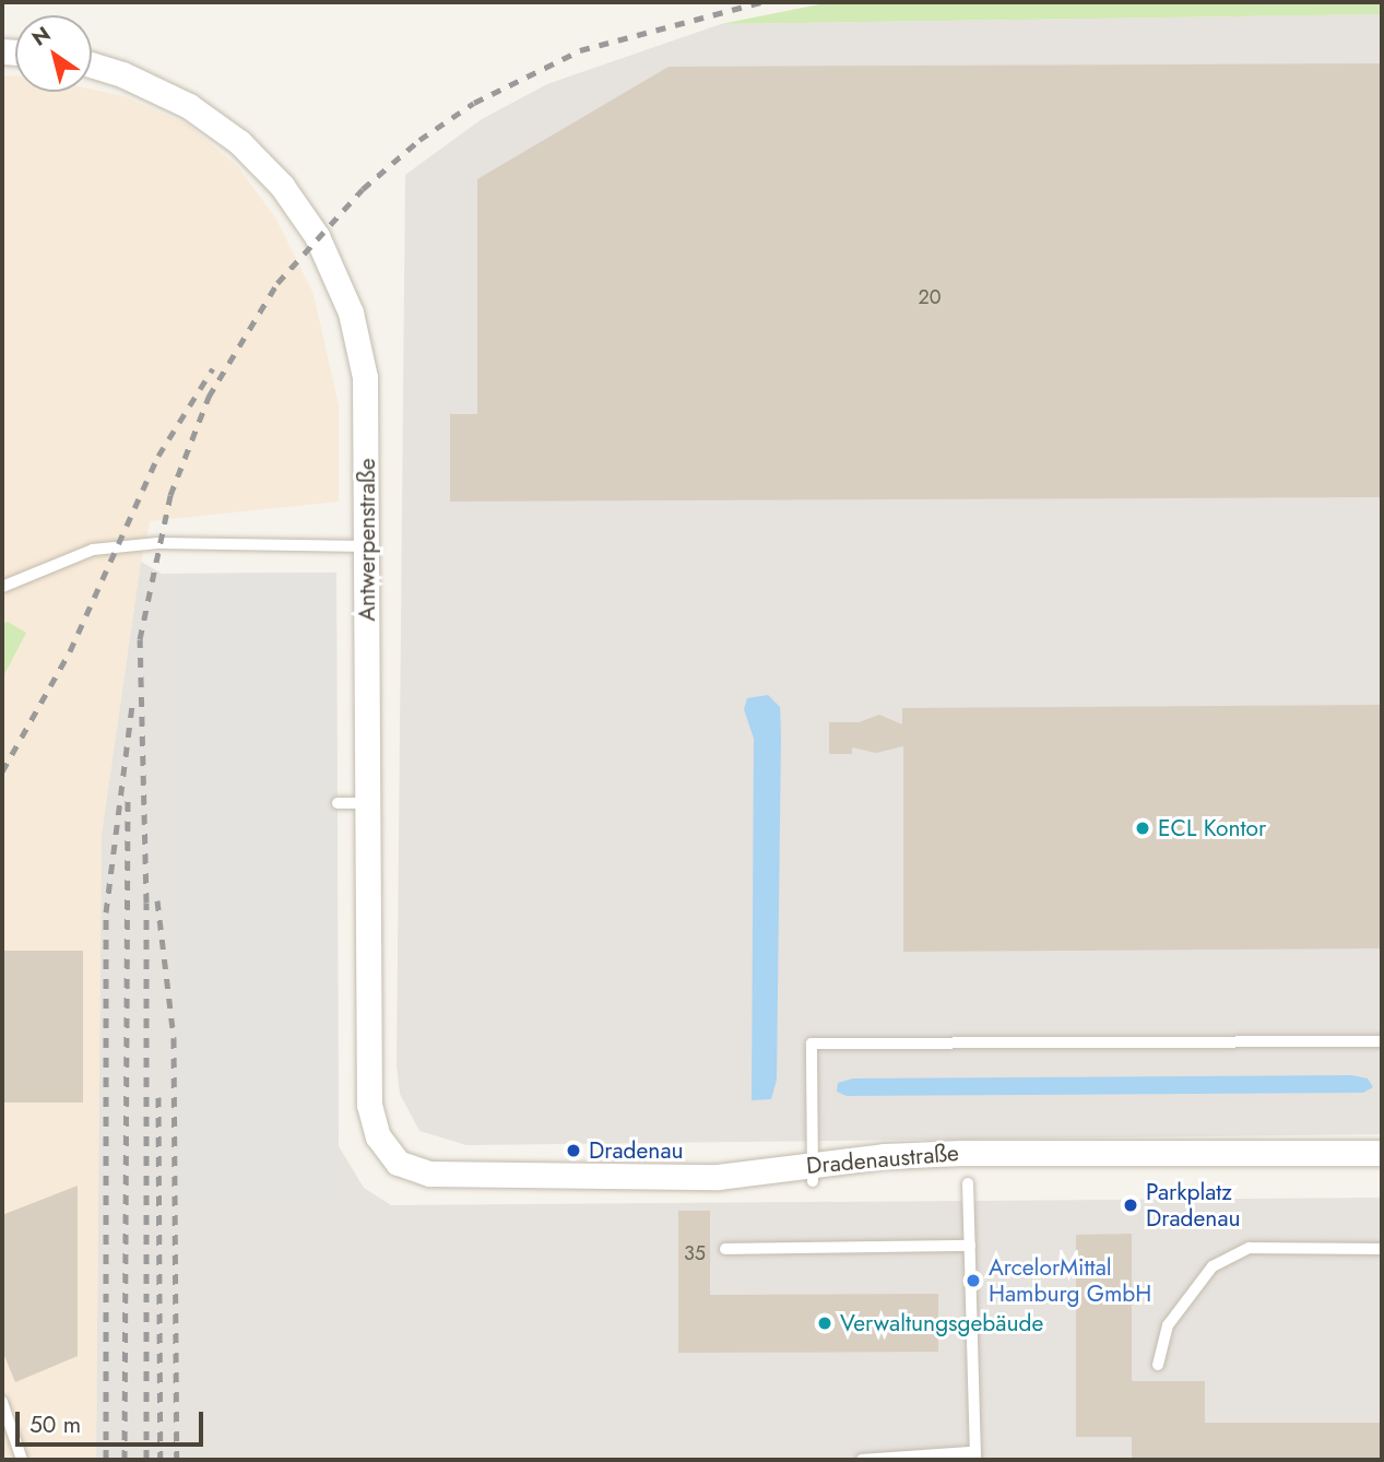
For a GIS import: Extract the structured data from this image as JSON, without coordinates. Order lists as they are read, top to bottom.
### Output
{
  "streets": {
    "street": ["Antwerpenstraße", "Dradenaustraße"]
  },
  "crossings": [
    ["Antwerpenstraße", "Dradenaustraße"]
  ],
  "places": [
    "ECL Kontor",
    "Dradenau",
    "Parkplatz Dradenau",
    "ArcelorMittal Hamburg GmbH",
    "Verwaltungsgebäude"
  ],
  "house_numbers": ["20", "35"],
  "scale_bar": "50 m",
  "north": "top left"
}
